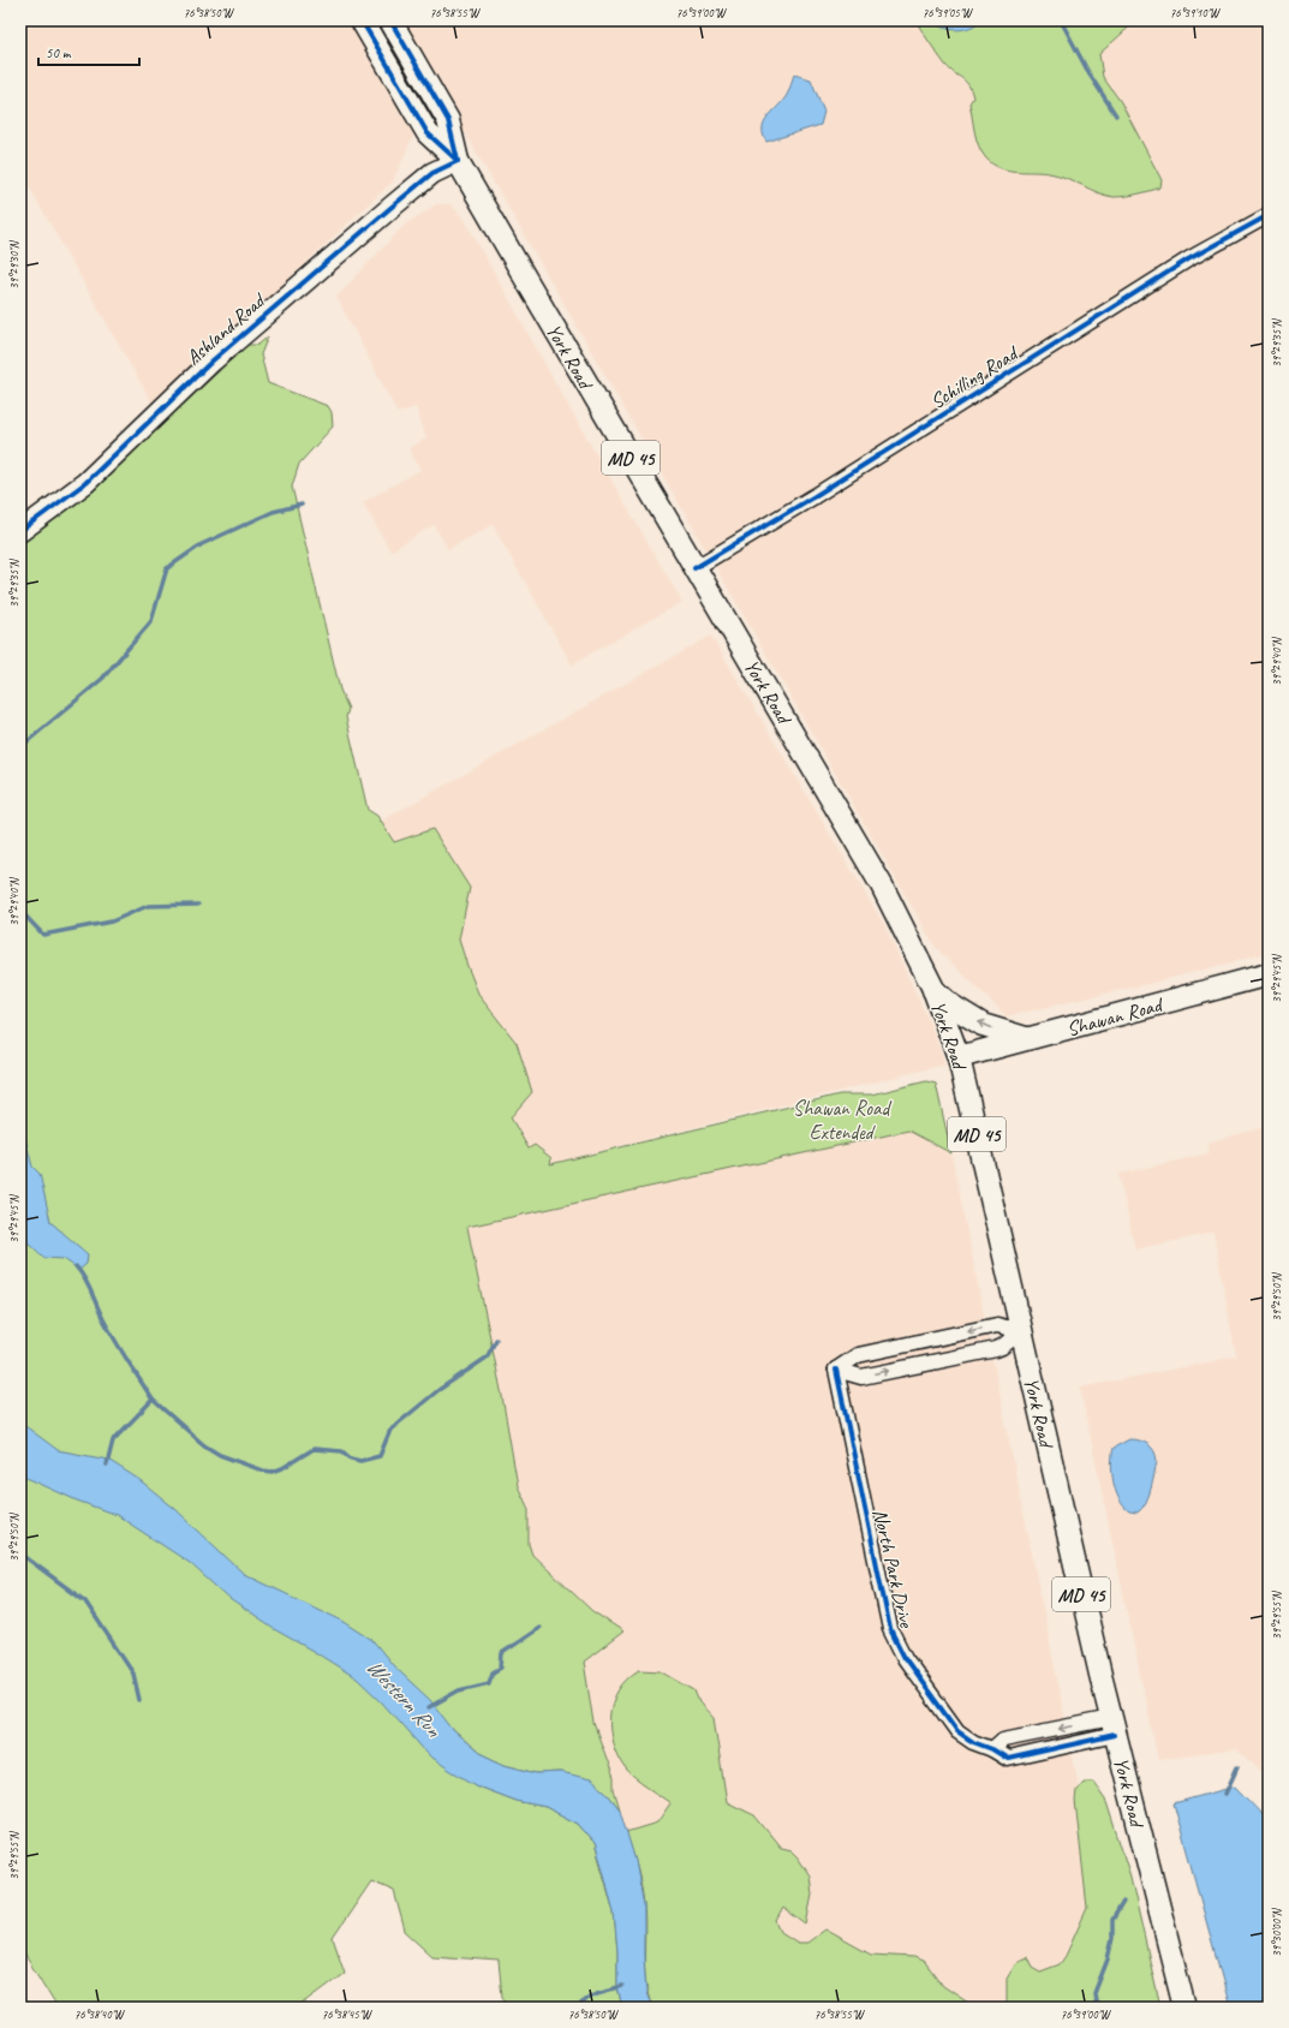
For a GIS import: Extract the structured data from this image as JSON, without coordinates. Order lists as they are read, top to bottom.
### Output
{
  "streets": {
    "main road": [
      "Ashland Road",
      "York Road",
      "MD 45",
      "Shawan Road"
    ],
    "street": ["Schilling Road", "North Park Drive"]
  },
  "crossings": [
    ["Ashland Road", "York Road"],
    ["York Road", "Schilling Road"],
    ["York Road", "Shawan Road"],
    ["York Road", "North Park Drive"]
  ],
  "water": ["Western Run"],
  "parks": ["Shawan Road Extended"],
  "scale_bar": "50 m",
  "coordinates": [
    "76°38'50\"W",
    "76°38'55\"W",
    "76°39'00\"W",
    "76°39'05\"W",
    "76°39'10\"W",
    "39°29'30\"N",
    "39°29'35\"N",
    "39°29'40\"N",
    "39°29'45\"N",
    "39°29'50\"N",
    "39°29'55\"N",
    "39°30'00\"N",
    "76°38'40\"W",
    "76°38'45\"W"
  ]
}
